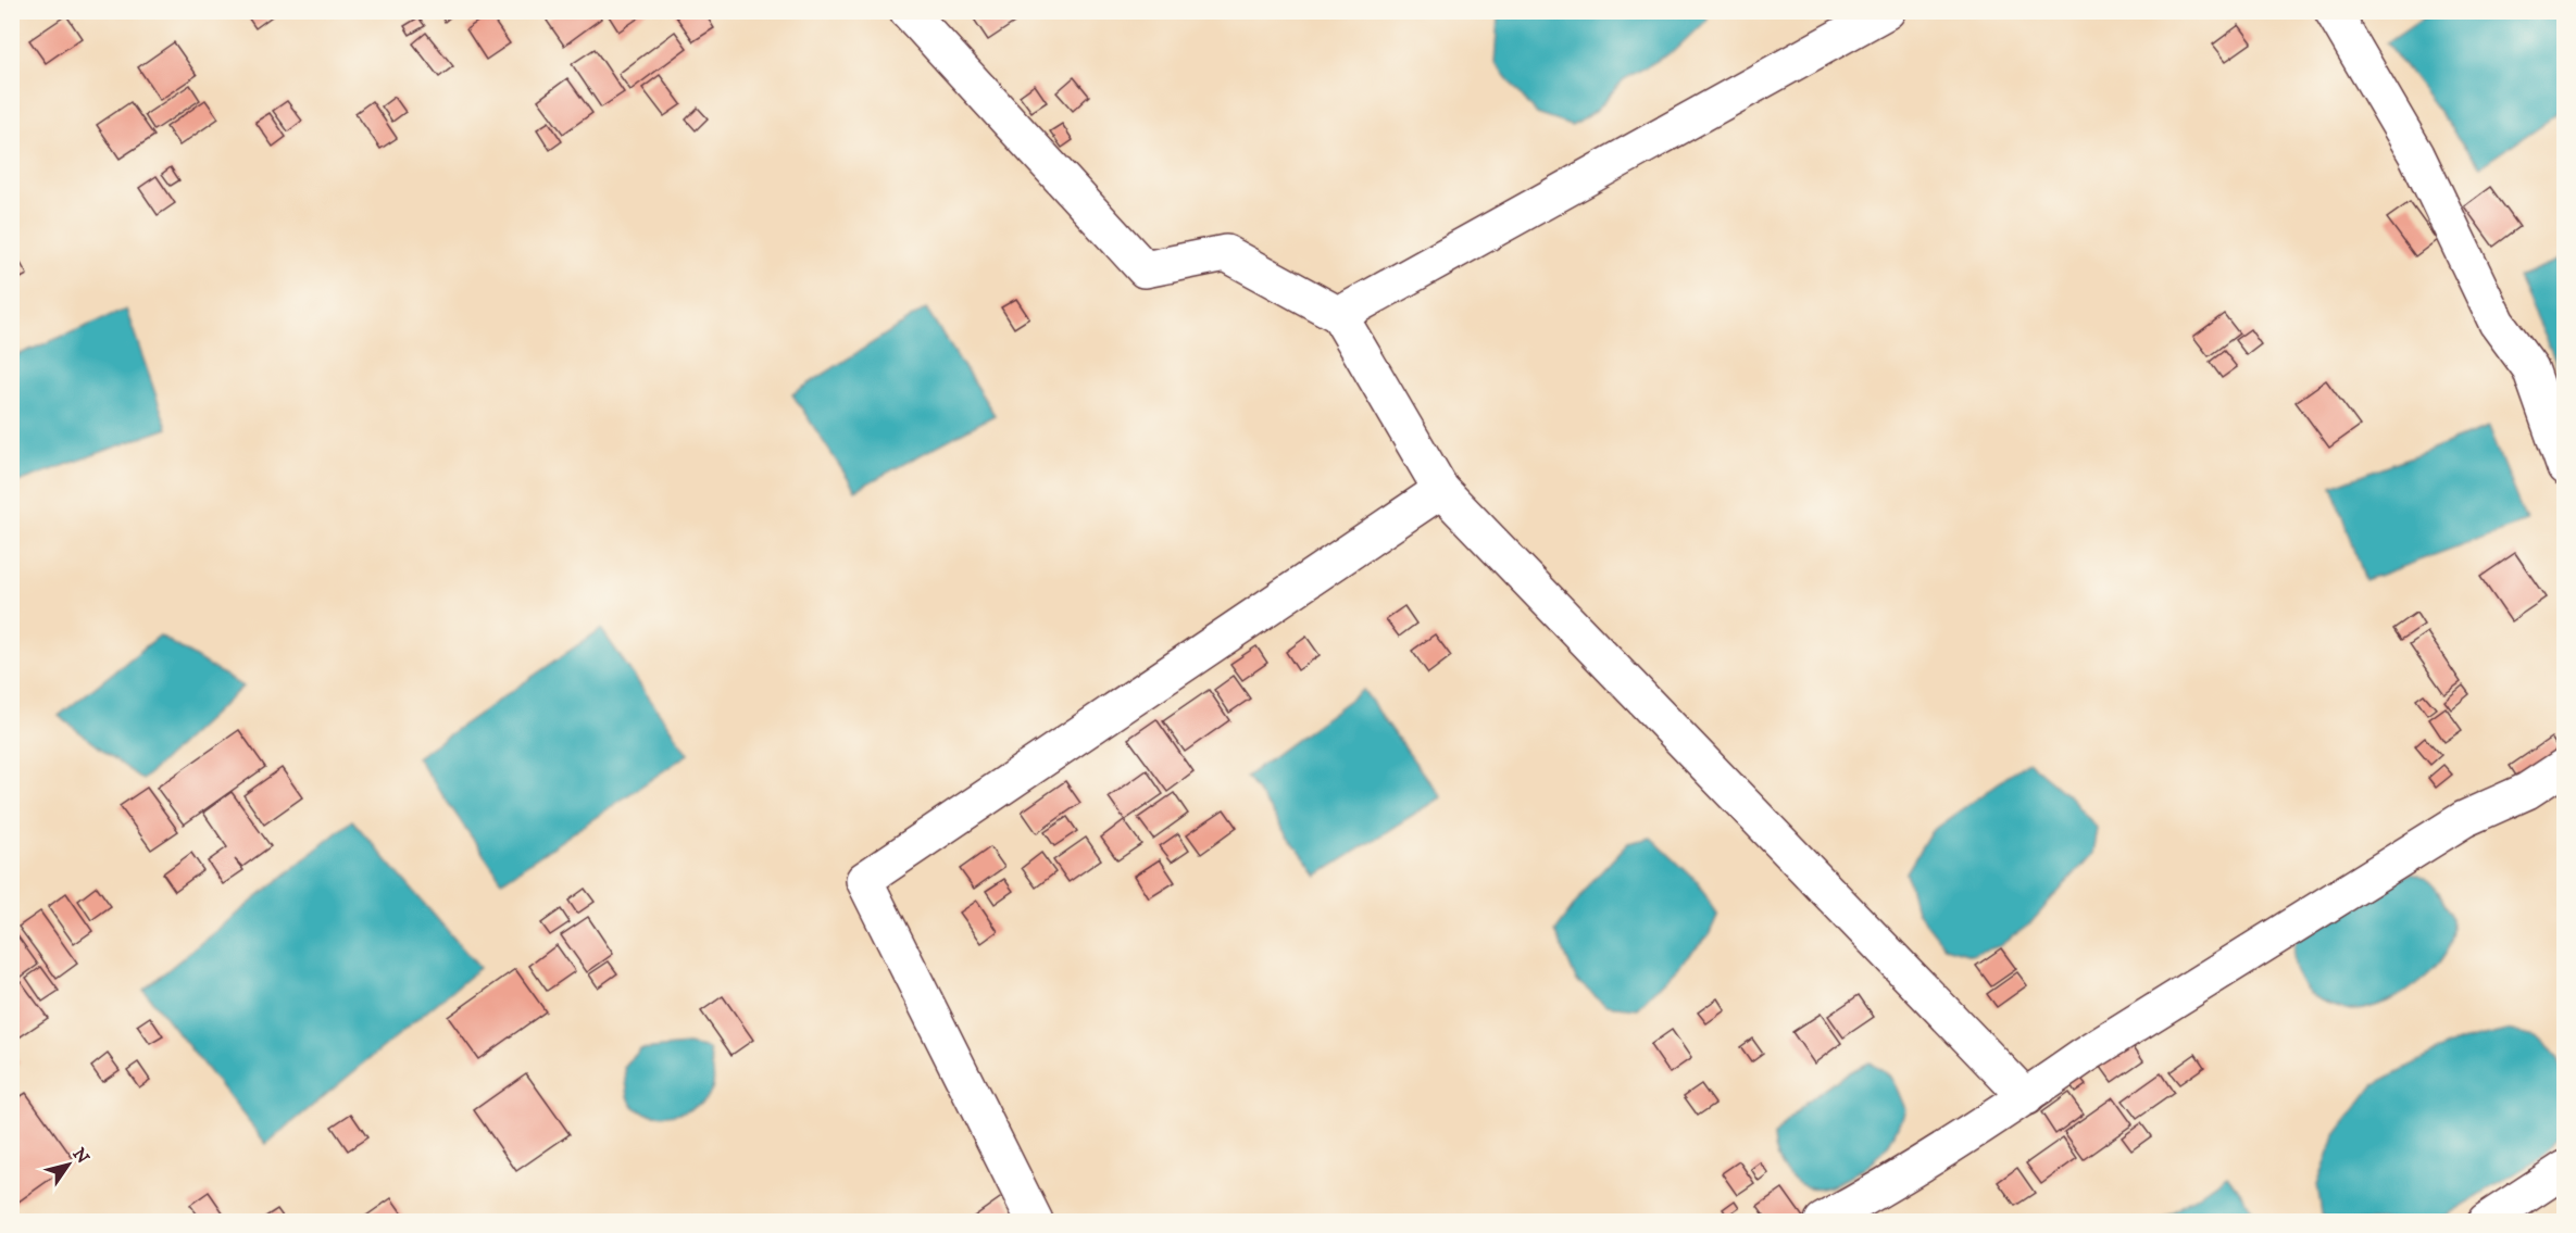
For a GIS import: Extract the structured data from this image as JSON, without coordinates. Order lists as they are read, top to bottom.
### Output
{
  "north": "top right"
}
